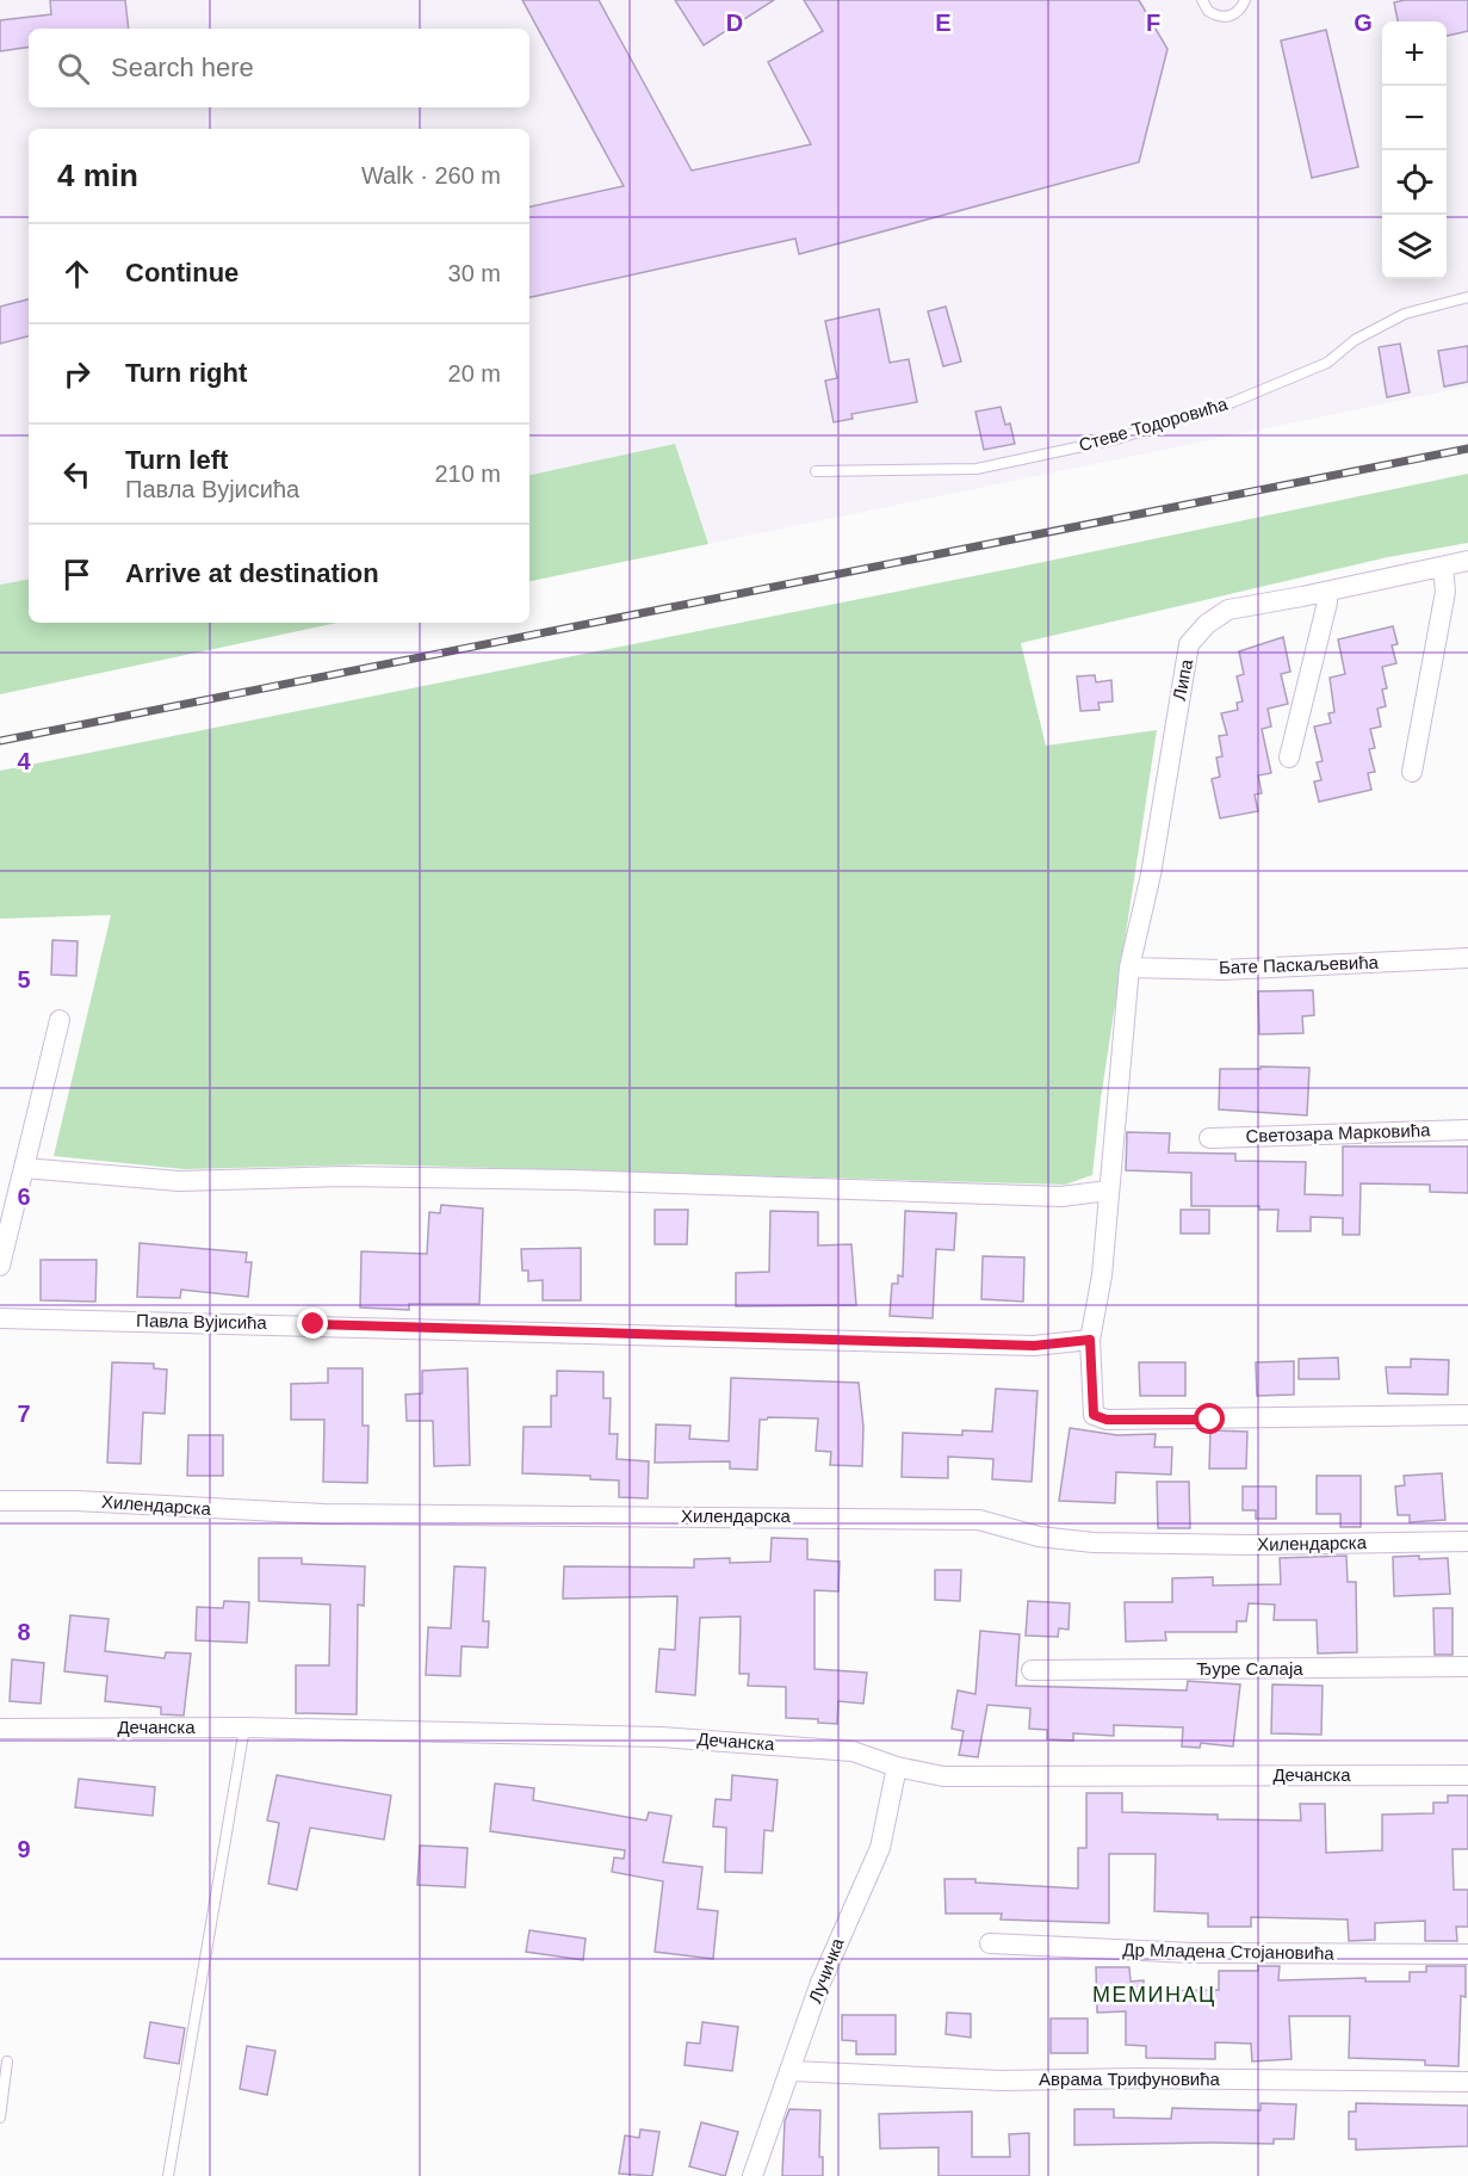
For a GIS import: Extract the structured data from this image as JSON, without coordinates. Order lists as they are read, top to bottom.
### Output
{
  "streets": {
    "street": [
      "Липа",
      "Бате Паскаљевића",
      "Светозара Марковића",
      "Павла Вујисића",
      "Хилендарска",
      "Ђуре Салаја",
      "Дечанска",
      "Др Младена Стојановића",
      "Лучичка",
      "Аврама Трифуновића"
    ],
    "lane": ["Стеве Тодоровића"]
  },
  "crossings": [
    ["Липа", "Бате Паскаљевића"],
    ["Липа", "Павла Вујисића"],
    ["Дечанска", "Лучичка"],
    ["Лучичка", "Аврама Трифуновића"]
  ],
  "districts": ["МЕМИНАЦ"],
  "page": {
    "map_buttons": ["+", "−"],
    "search": "Search here",
    "heading": ["4 min", "Walk · 260 m"],
    "list": [
      ["Continue", "30 m"],
      ["Turn right", "20 m"],
      ["Turn left", "Павла Вујисића", "210 m"],
      "Arrive at destination"
    ]
  },
  "grid": {
    "columns": [
      "D",
      "E",
      "F",
      "G"
    ],
    "rows": [
      "4",
      "5",
      "6",
      "7",
      "8",
      "9"
    ]
  }
}
